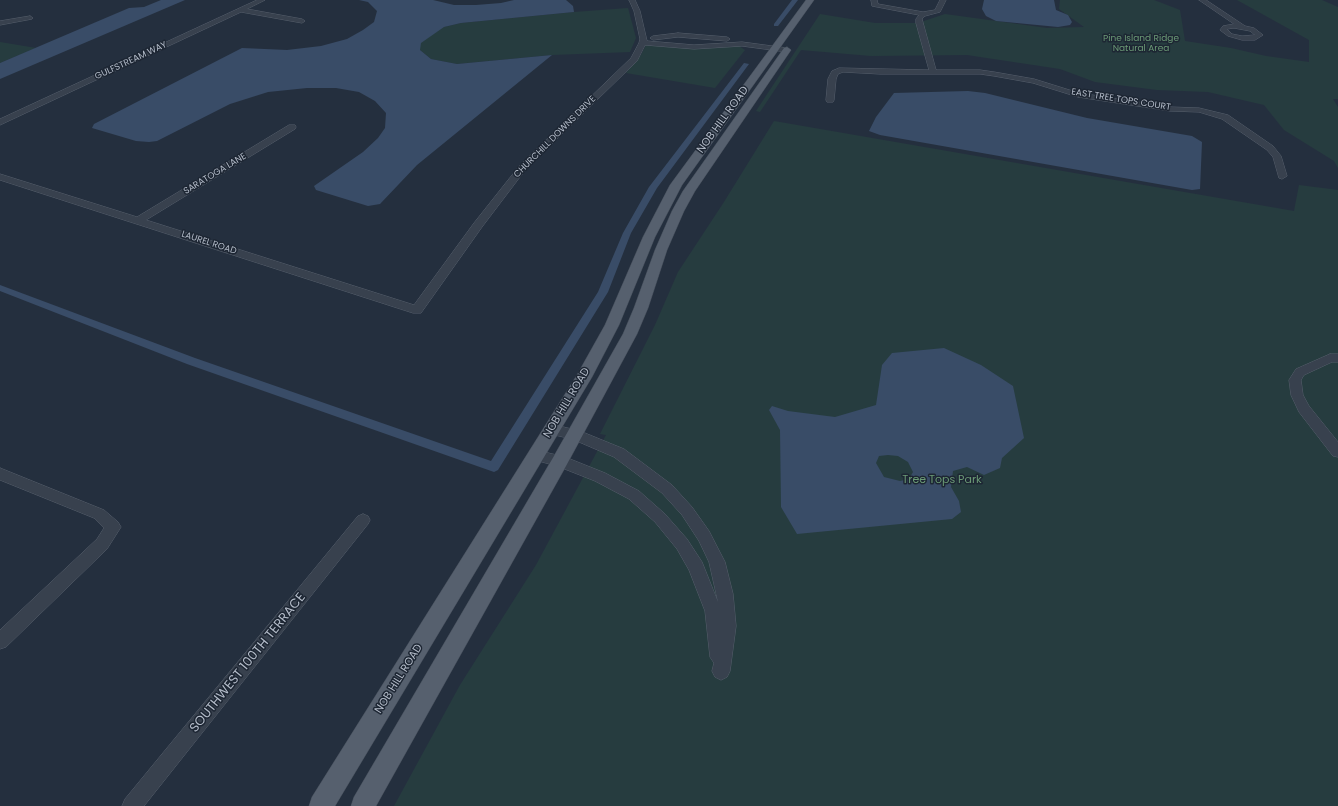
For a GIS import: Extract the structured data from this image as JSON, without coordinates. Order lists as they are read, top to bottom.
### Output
{
  "streets": {
    "main road": ["NOB HILL ROAD"],
    "street": [
      "GULFSTREAM WAY",
      "EAST TREE TOPS COURT",
      "CHURCHILL DOWNS DRIVE",
      "SARATOGA LANE",
      "LAUREL ROAD",
      "SOUTHWEST 100TH TERRACE"
    ]
  },
  "crossings": [
    ["CHURCHILL DOWNS DRIVE", "LAUREL ROAD"],
    ["SARATOGA LANE", "LAUREL ROAD"]
  ],
  "parks": ["Pine Island Ridge Natural Area", "Tree Tops Park"]
}
